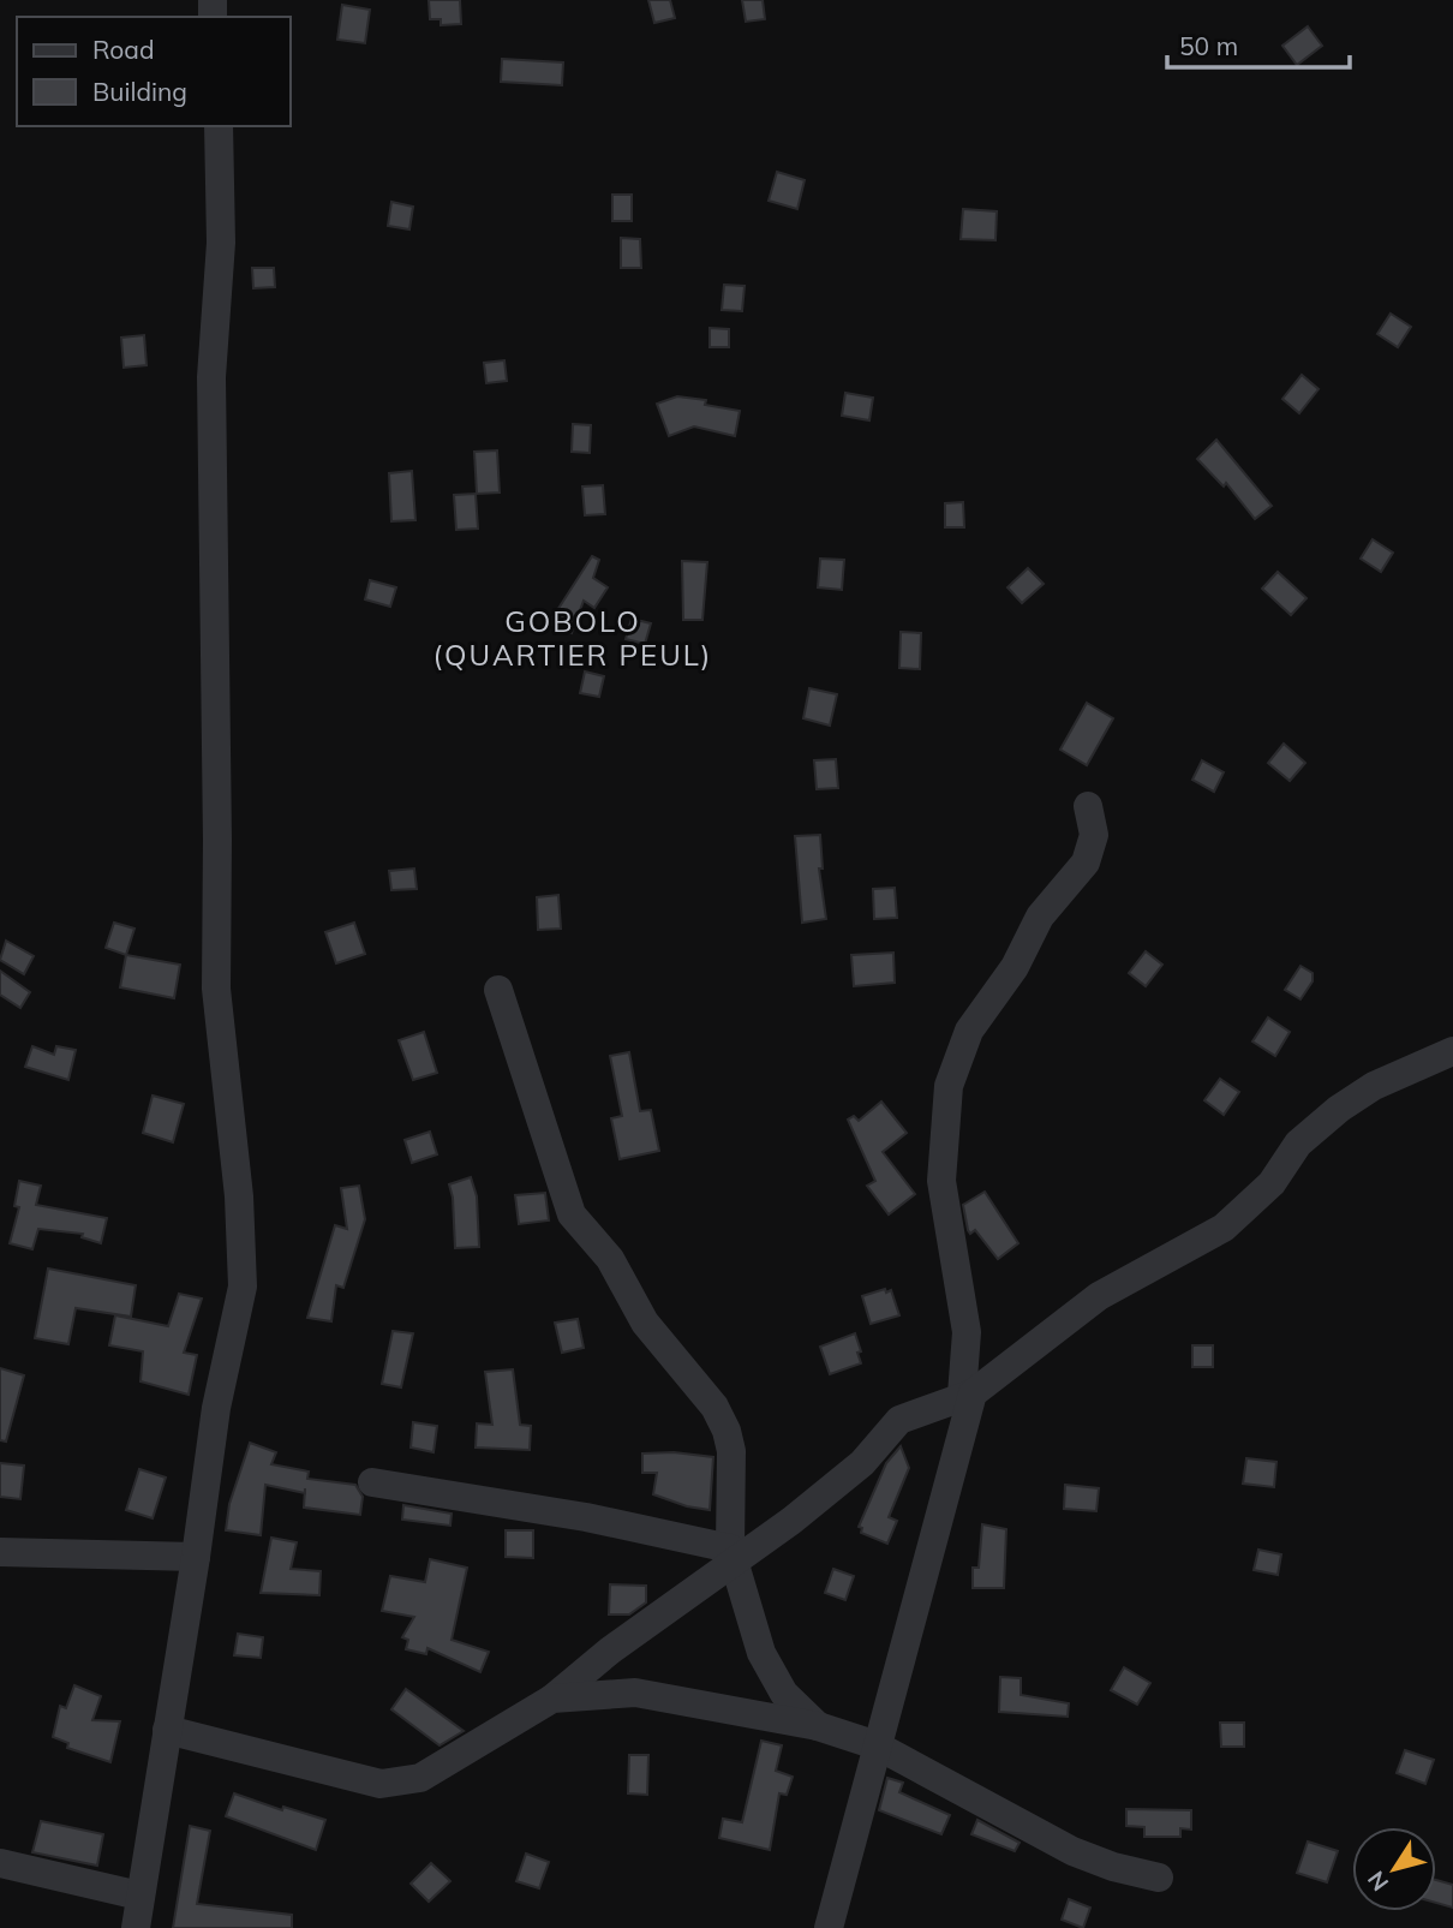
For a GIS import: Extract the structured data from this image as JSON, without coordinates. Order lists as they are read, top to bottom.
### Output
{
  "districts": ["GOBOLO (QUARTIER PEUL)"],
  "legend": ["Road", "Building"],
  "scale_bar": "50 m",
  "north": "bottom left"
}
